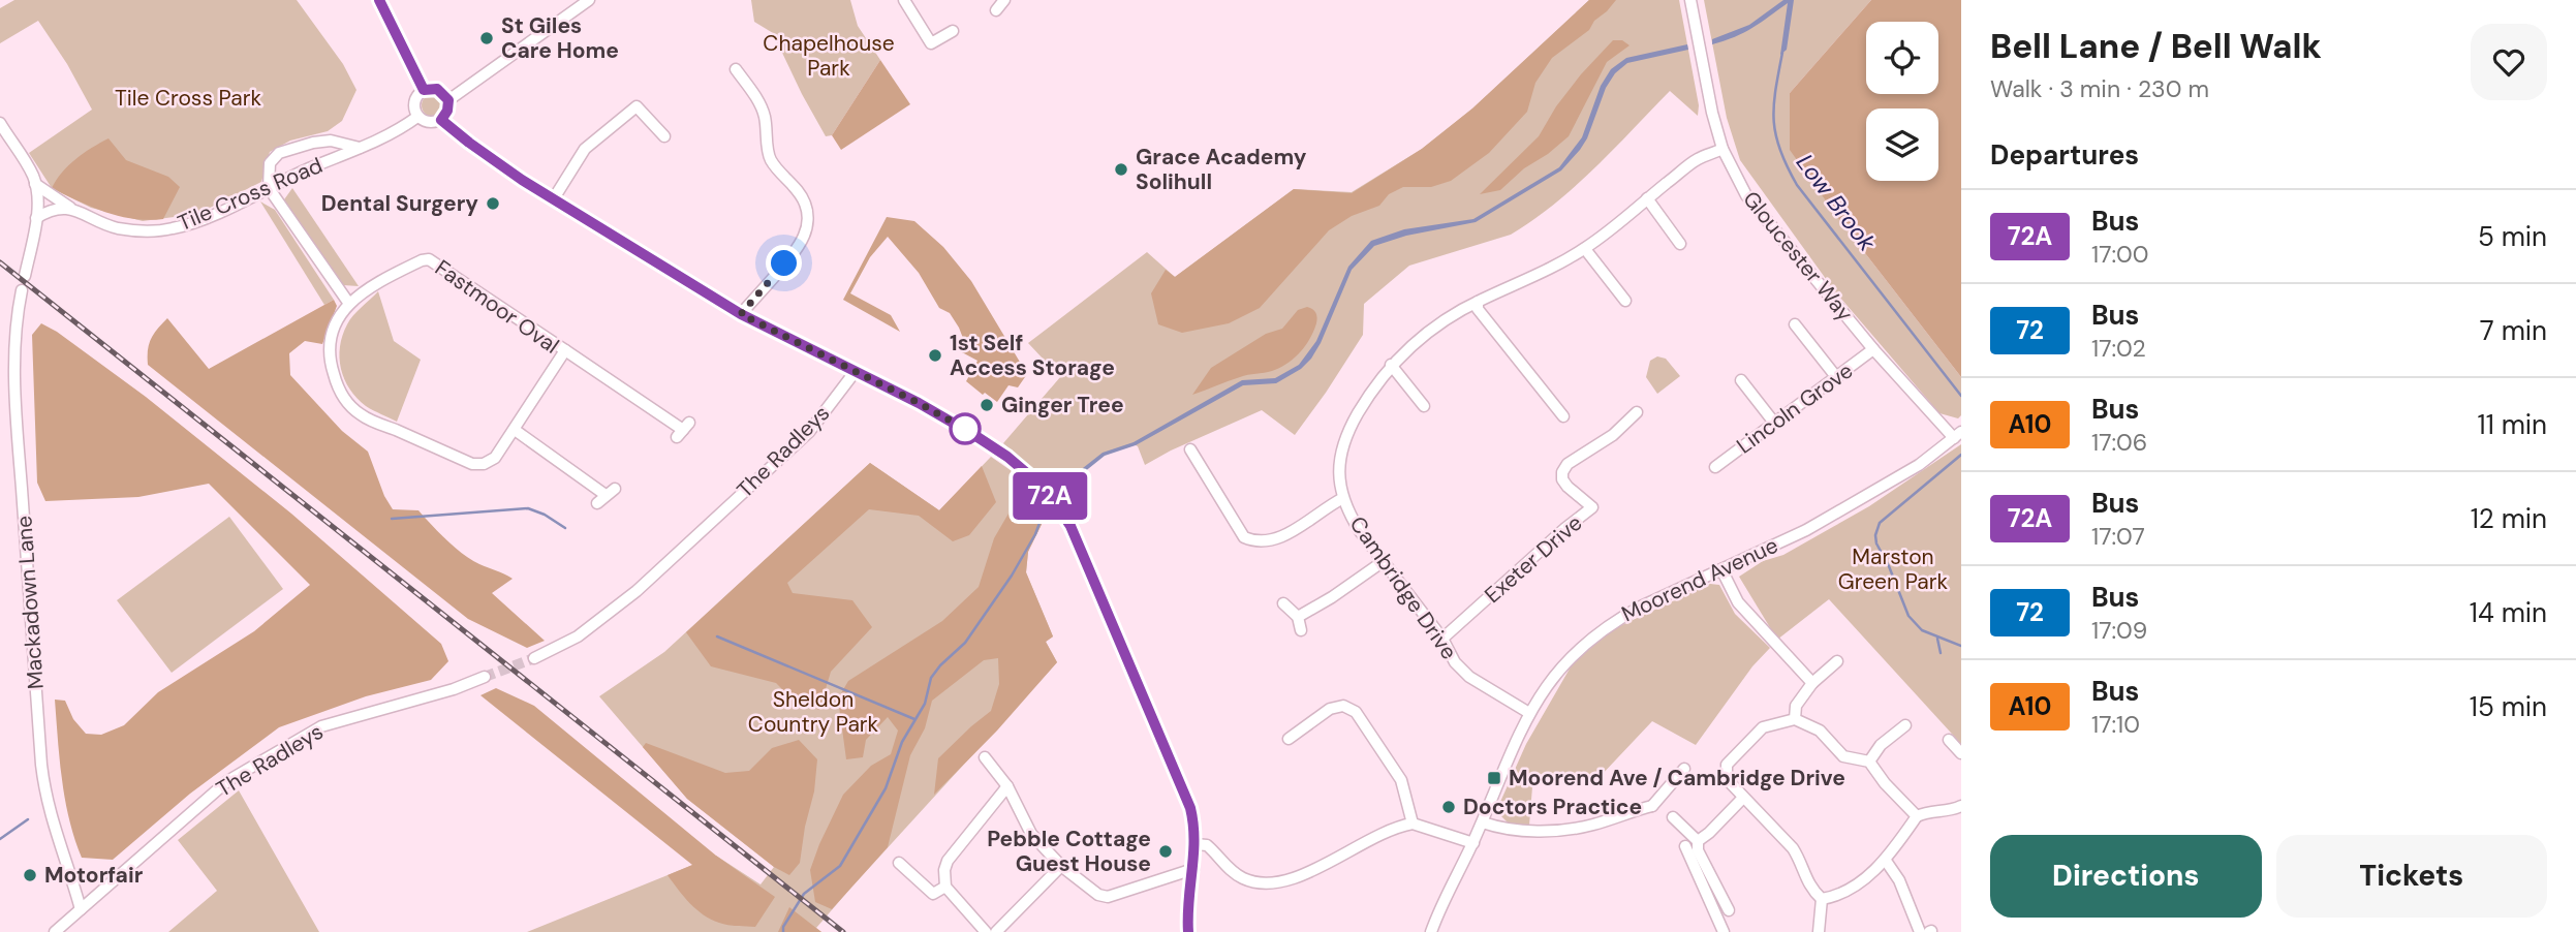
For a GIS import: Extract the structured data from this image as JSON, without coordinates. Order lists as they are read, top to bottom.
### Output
{
  "streets": {
    "street": [
      "Tile Cross Road",
      "Gloucester Way",
      "Fastmoor Oval",
      "Lincoln Grove",
      "The Radleys",
      "Exeter Drive",
      "Moorend Avenue",
      "Cambridge Drive",
      "Mackadown Lane"
    ]
  },
  "crossings": [
    ["Gloucester Way", "Lincoln Grove"],
    ["Gloucester Way", "Moorend Avenue"],
    ["Gloucester Way", "Cambridge Drive"],
    ["The Radleys", "Mackadown Lane"],
    ["Exeter Drive", "Cambridge Drive"],
    ["Moorend Avenue", "Cambridge Drive"]
  ],
  "water": ["Low Brook"],
  "parks": [
    "Chapelhouse Park",
    "Tile Cross Park",
    "Marston Green Park",
    "Sheldon Country Park"
  ],
  "places": {
    "other": [
      "St Giles Care Home",
      "Grace Academy Solihull",
      "Dental Surgery",
      "1st Self Access Storage",
      "Ginger Tree",
      "Doctors Practice",
      "Pebble Cottage Guest House",
      "Motorfair"
    ],
    "transit": ["Moorend Ave / Cambridge Drive"]
  },
  "lines": ["bus line 72A"],
  "page": {
    "on_map": "72A",
    "heading": [
      ["Bell Lane / Bell Walk", "Walk · 3 min · 230 m"],
      "Departures"
    ],
    "list": [
      {
        "mark": "72A",
        "name": "Bus",
        "note": "17:00",
        "value": "5 min"
      },
      {
        "mark": "72",
        "name": "Bus",
        "note": "17:02",
        "value": "7 min"
      },
      {
        "mark": "A10",
        "name": "Bus",
        "note": "17:06",
        "value": "11 min"
      },
      {
        "mark": "72A",
        "name": "Bus",
        "note": "17:07",
        "value": "12 min"
      },
      {
        "mark": "72",
        "name": "Bus",
        "note": "17:09",
        "value": "14 min"
      },
      {
        "mark": "A10",
        "name": "Bus",
        "note": "17:10",
        "value": "15 min"
      }
    ],
    "buttons": ["Directions", "Tickets"]
  }
}
